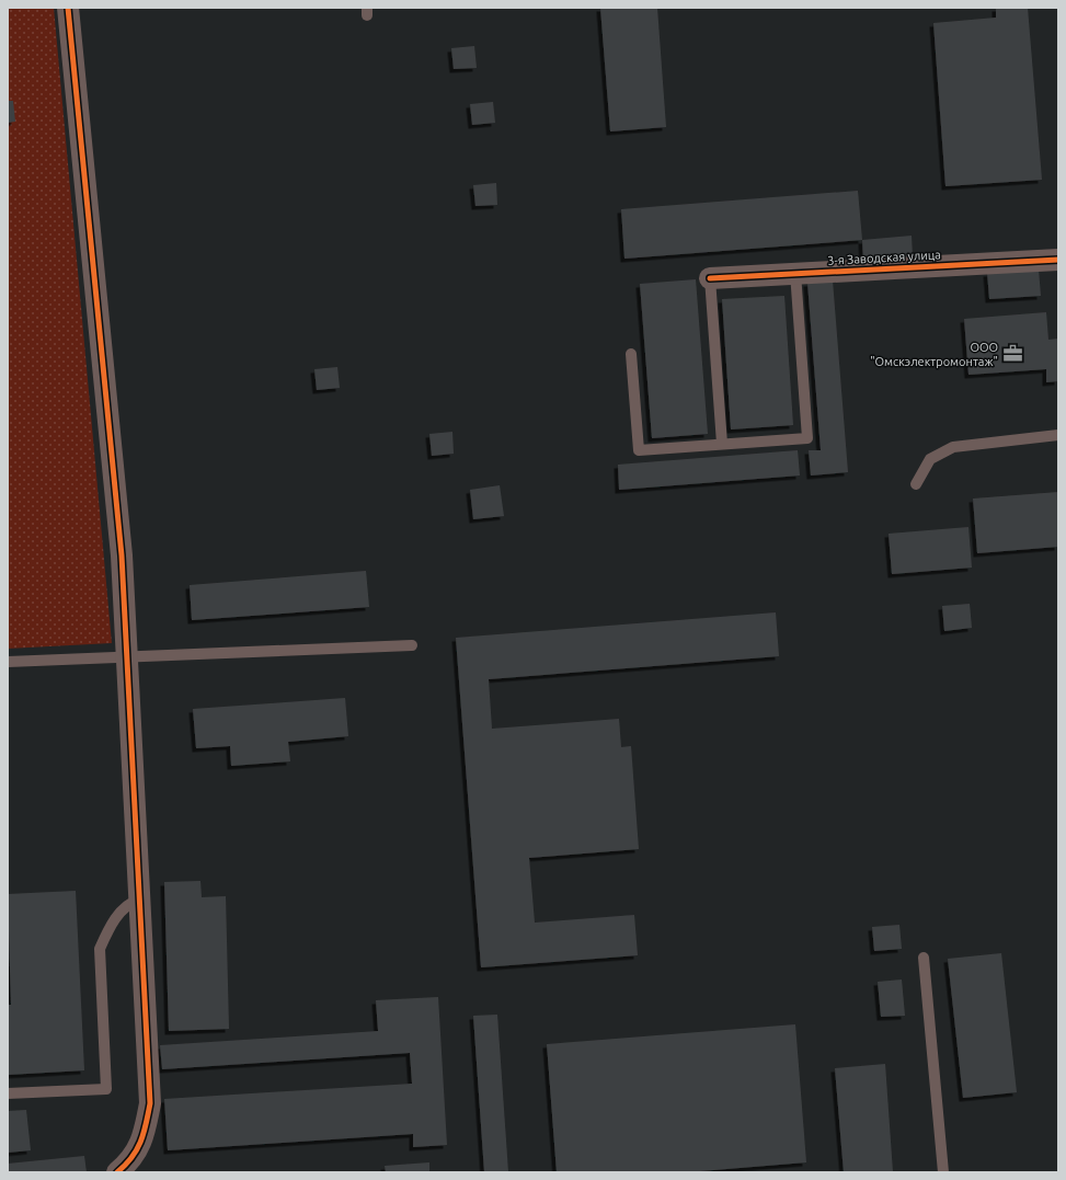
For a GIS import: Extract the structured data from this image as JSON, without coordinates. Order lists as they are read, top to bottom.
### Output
{
  "streets": {
    "street": ["3-я Заводская улица"]
  },
  "places": {
    "office": ["ООО \"Омскэлектромонтаж\""]
  }
}
